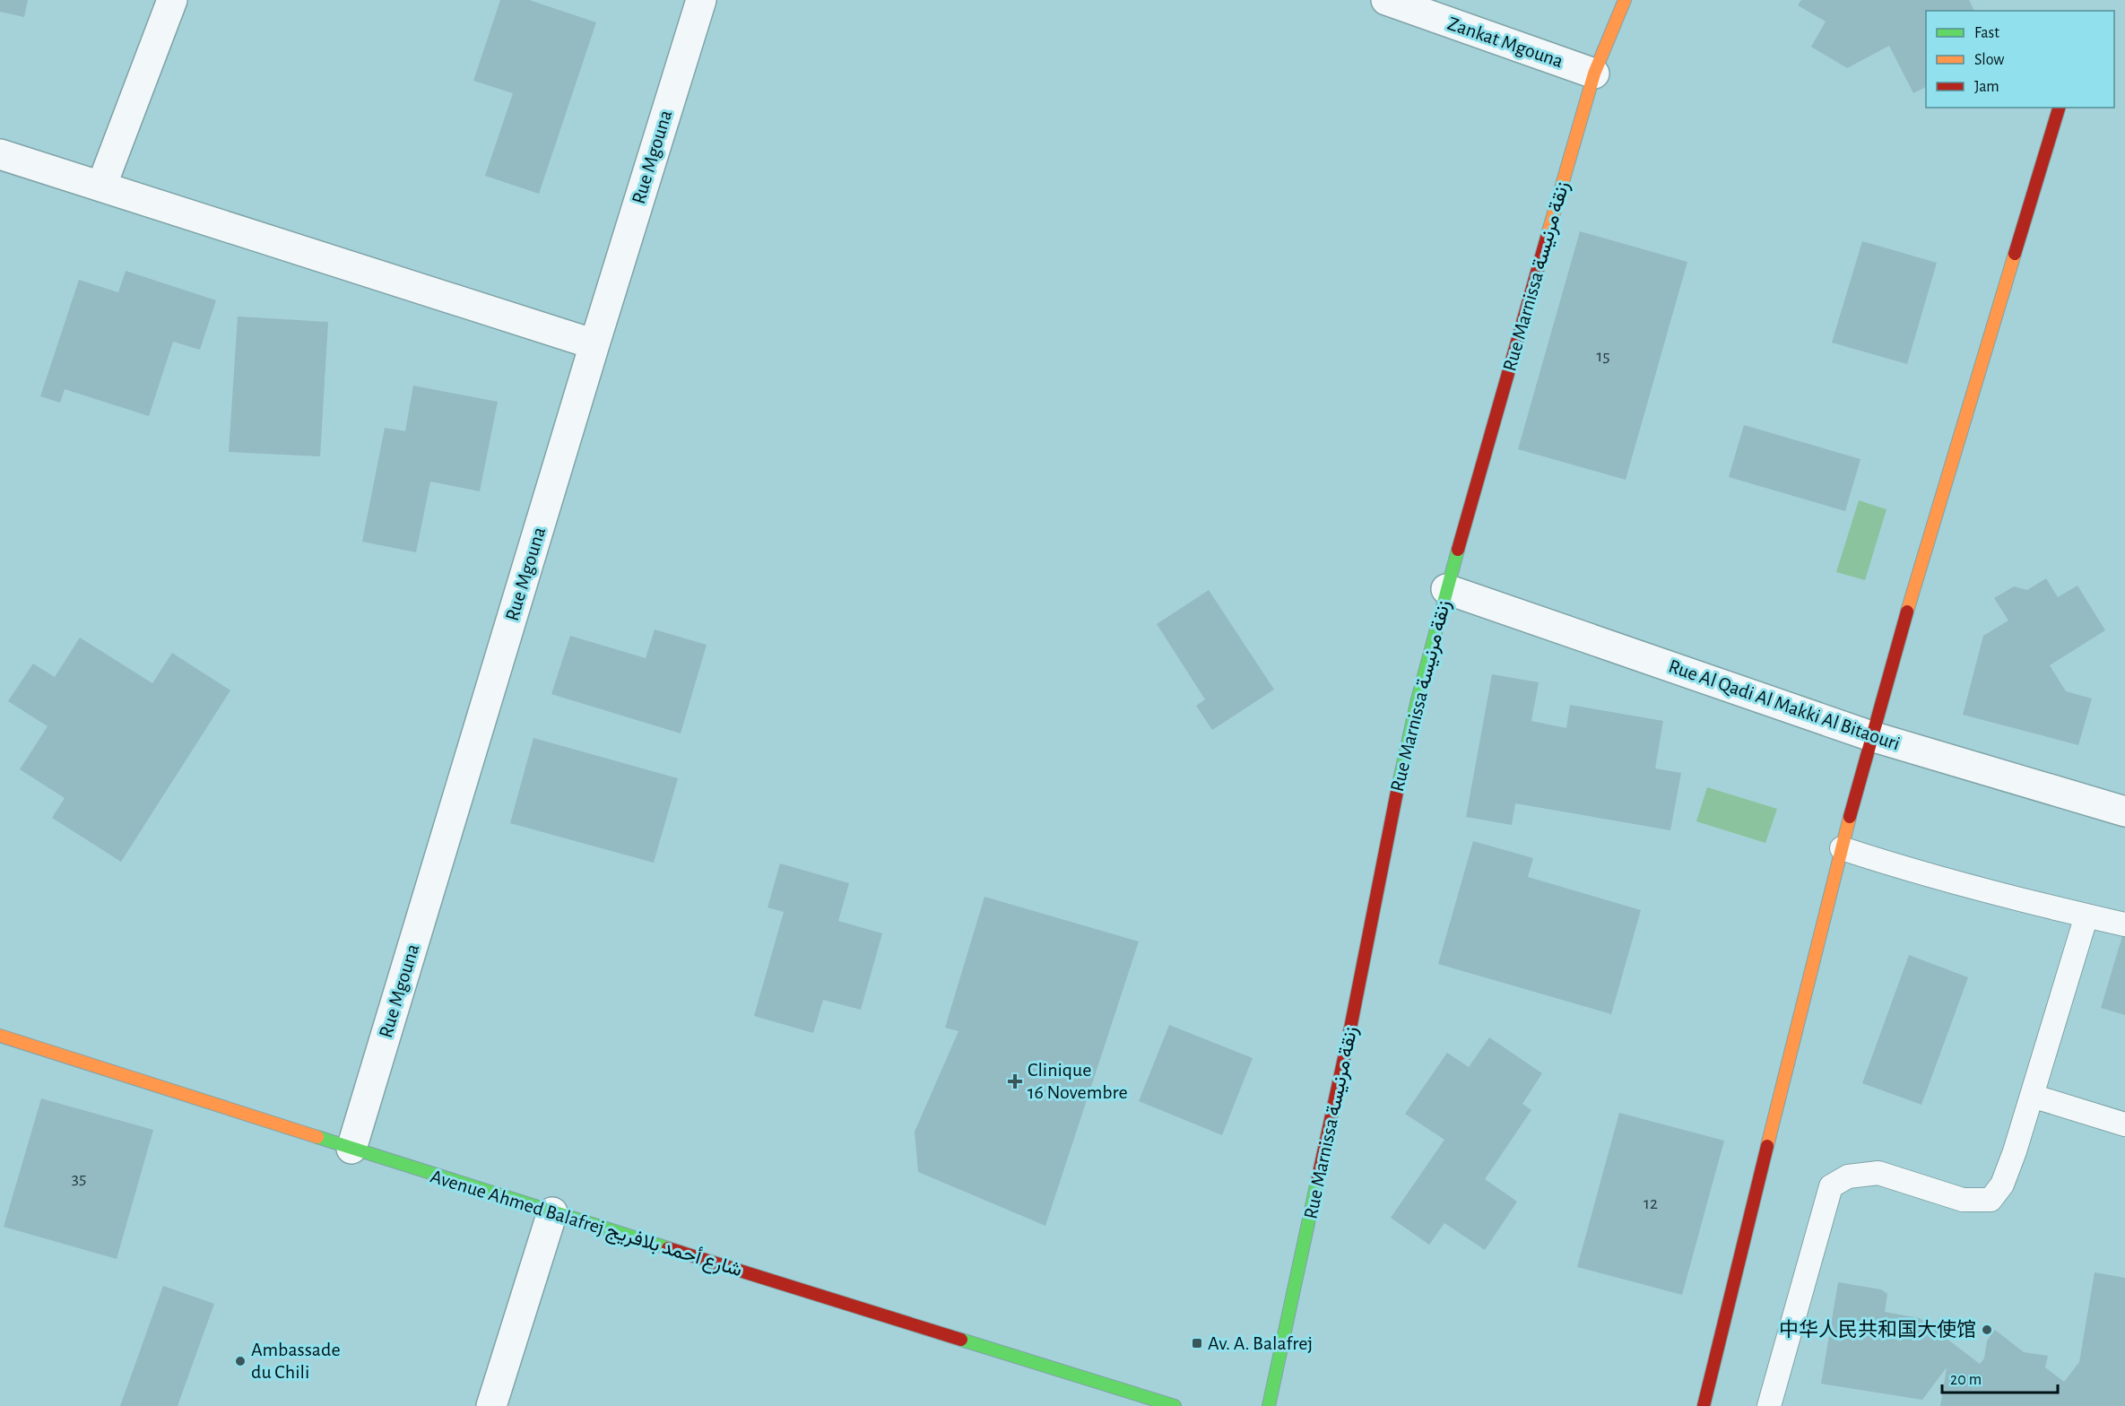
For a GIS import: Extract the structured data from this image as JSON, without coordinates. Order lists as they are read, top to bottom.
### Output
{
  "streets": {
    "street": [
      "Zankat Mgouna",
      "Rue Mgouna",
      "Rue Marnissa زنقة مرنيسة",
      "Rue Al Qadi Al Makki Al Bitaouri",
      "Avenue Ahmed Balafrej شارع أحمد بلافريج"
    ]
  },
  "crossings": [
    ["Zankat Mgouna", "Rue Marnissa زنقة مرنيسة"],
    ["Rue Mgouna", "Avenue Ahmed Balafrej شارع أحمد بلافريج"],
    ["Rue Marnissa زنقة مرنيسة", "Rue Al Qadi Al Makki Al Bitaouri"]
  ],
  "places": {
    "health": ["Clinique 16 Novembre"],
    "other": ["中华人民共和国大使馆", "Ambassade du Chili"],
    "transit": ["Av. A. Balafrej"]
  },
  "house_numbers": ["15", "35", "12"],
  "legend": ["Fast", "Slow", "Jam"],
  "scale_bar": "20 m"
}
